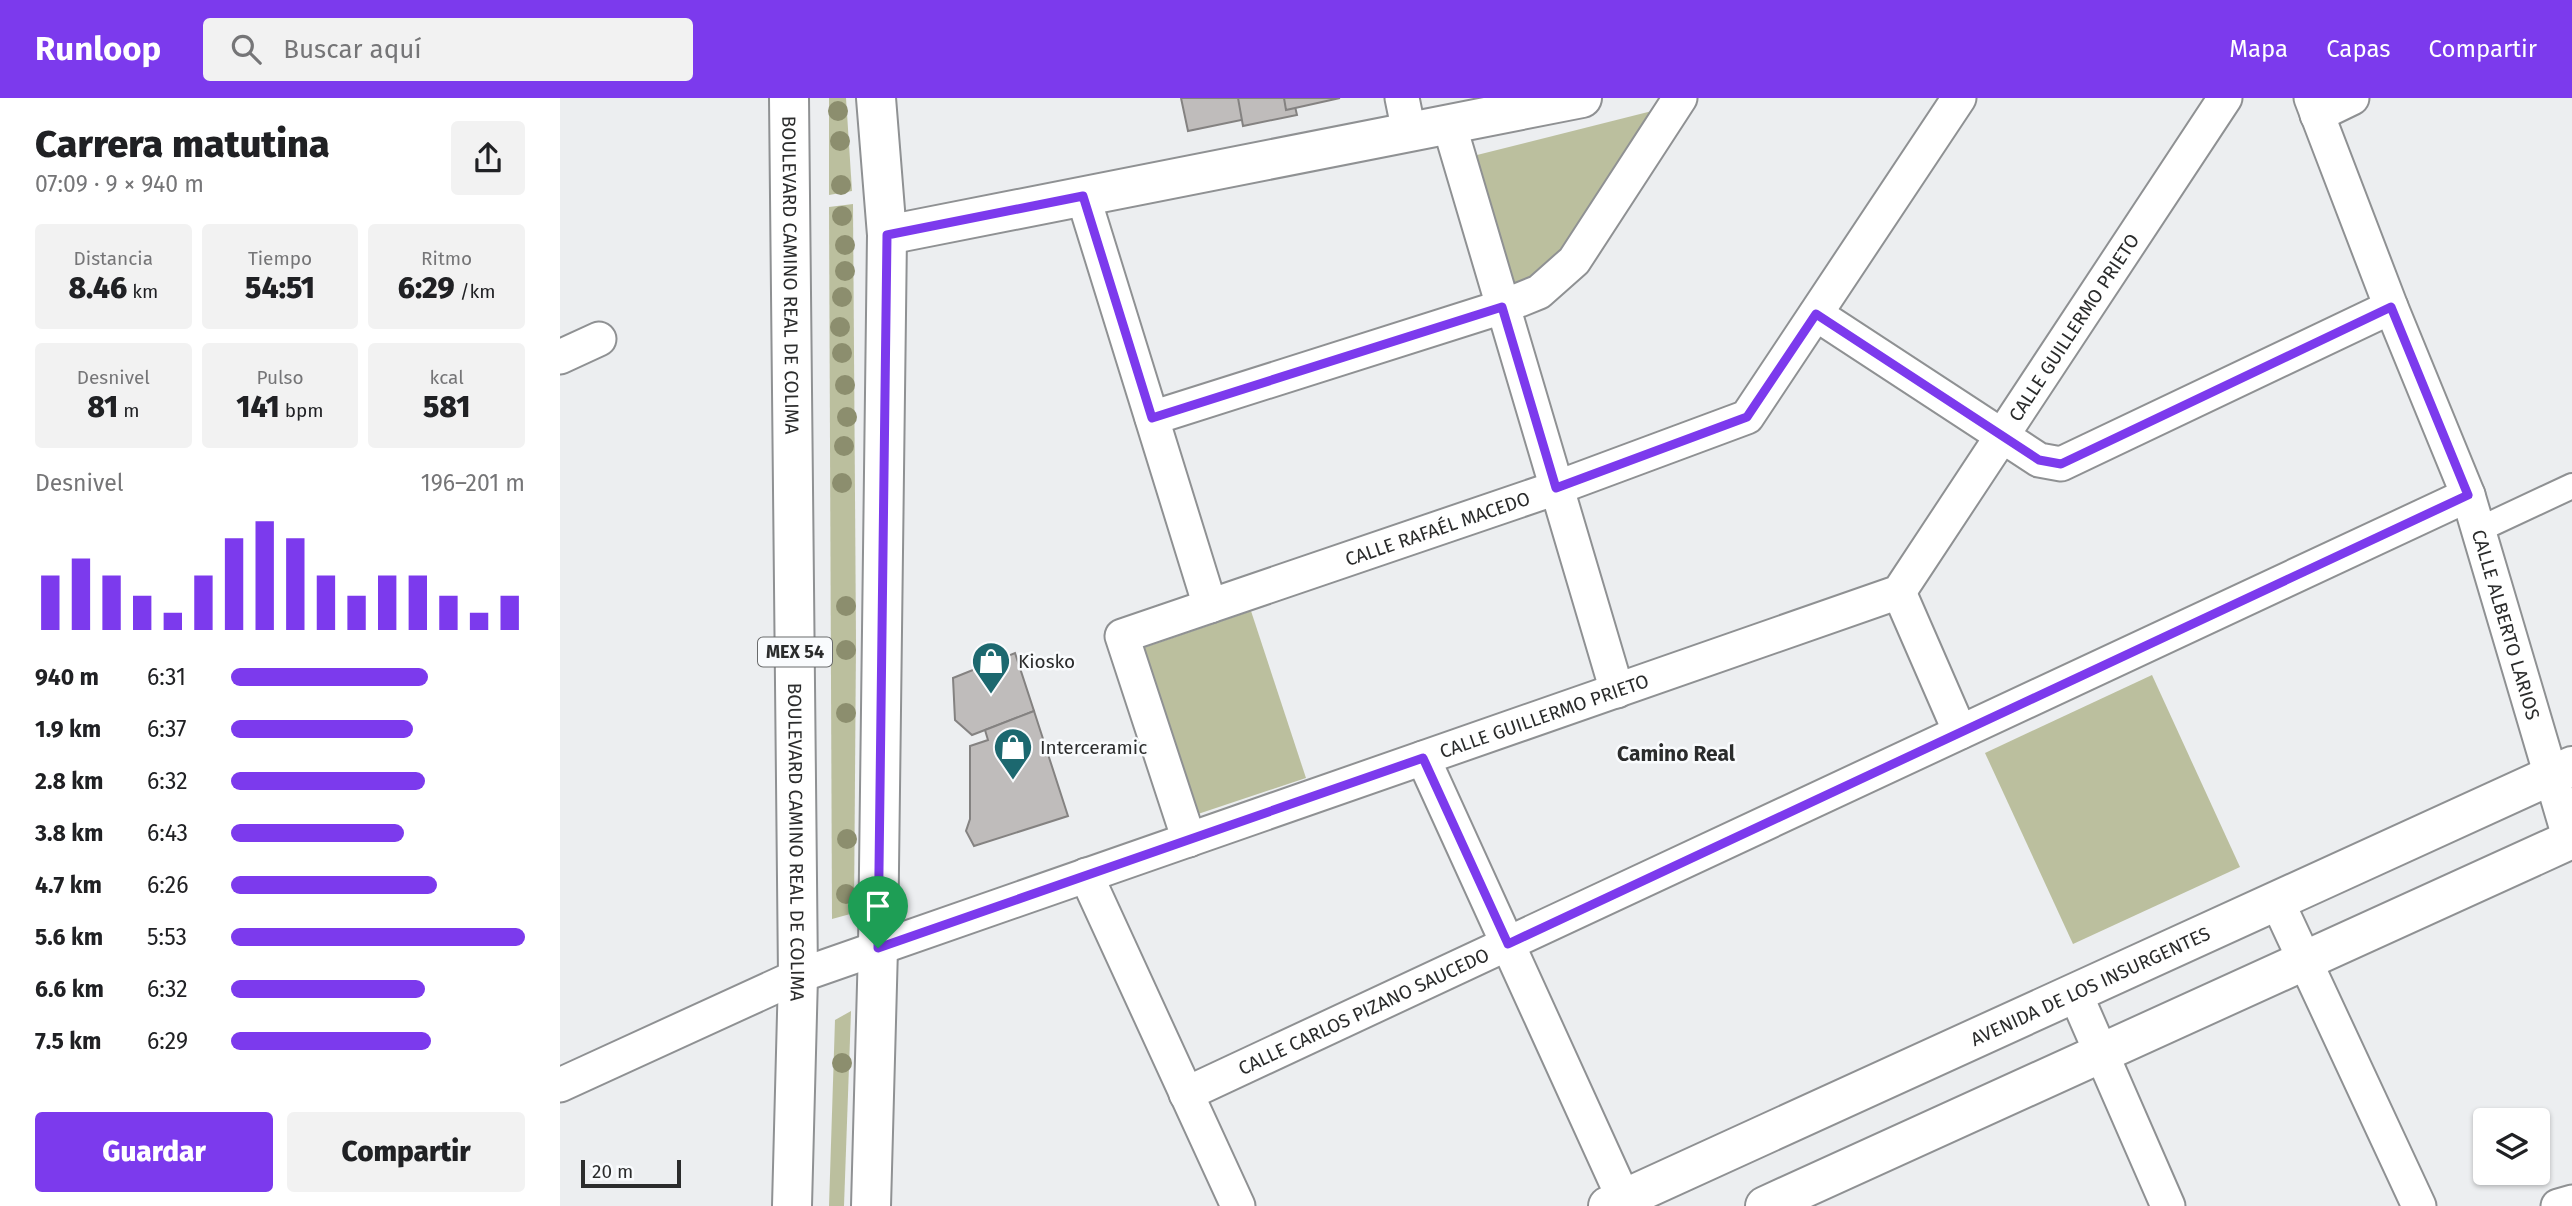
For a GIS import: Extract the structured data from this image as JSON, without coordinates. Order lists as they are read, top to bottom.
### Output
{
  "streets": {
    "street": [
      "BOULEVARD CAMINO REAL DE COLIMA",
      "CALLE GUILLERMO PRIETO",
      "CALLE RAFAÉL MACEDO",
      "CALLE ALBERTO LARIOS",
      "MEX 54",
      "AVENIDA DE LOS INSURGENTES",
      "CALLE CARLOS PIZANO SAUCEDO"
    ]
  },
  "crossings": [
    ["BOULEVARD CAMINO REAL DE COLIMA", "CALLE GUILLERMO PRIETO"],
    ["CALLE GUILLERMO PRIETO", "CALLE RAFAÉL MACEDO"],
    ["CALLE ALBERTO LARIOS", "AVENIDA DE LOS INSURGENTES"],
    ["CALLE ALBERTO LARIOS", "CALLE CARLOS PIZANO SAUCEDO"]
  ],
  "districts": ["Camino Real"],
  "places": {
    "shop": ["Kiosko", "Interceramic"]
  },
  "scale_bar": "20 m",
  "page": {
    "header": "Runloop",
    "search": "Buscar aquí",
    "nav": ["Mapa", "Capas", "Compartir"],
    "heading": ["Carrera matutina", "07:09 · 9 × 940 m"],
    "stats": [
      ["Distancia", "8.46 km"],
      ["Tiempo", "54:51"],
      ["Ritmo", "6:29 /km"],
      ["Desnivel", "81 m"],
      ["Pulso", "141 bpm"],
      ["kcal", "581"]
    ],
    "chart": ["Desnivel", "196–201 m"],
    "list": [
      {
        "name": "940 m",
        "note": "6:31"
      },
      {
        "name": "1.9 km",
        "note": "6:37"
      },
      {
        "name": "2.8 km",
        "note": "6:32"
      },
      {
        "name": "3.8 km",
        "note": "6:43"
      },
      {
        "name": "4.7 km",
        "note": "6:26"
      },
      {
        "name": "5.6 km",
        "note": "5:53"
      },
      {
        "name": "6.6 km",
        "note": "6:32"
      },
      {
        "name": "7.5 km",
        "note": "6:29"
      }
    ],
    "buttons": ["Guardar", "Compartir"],
    "scale": "20 m"
  }
}
